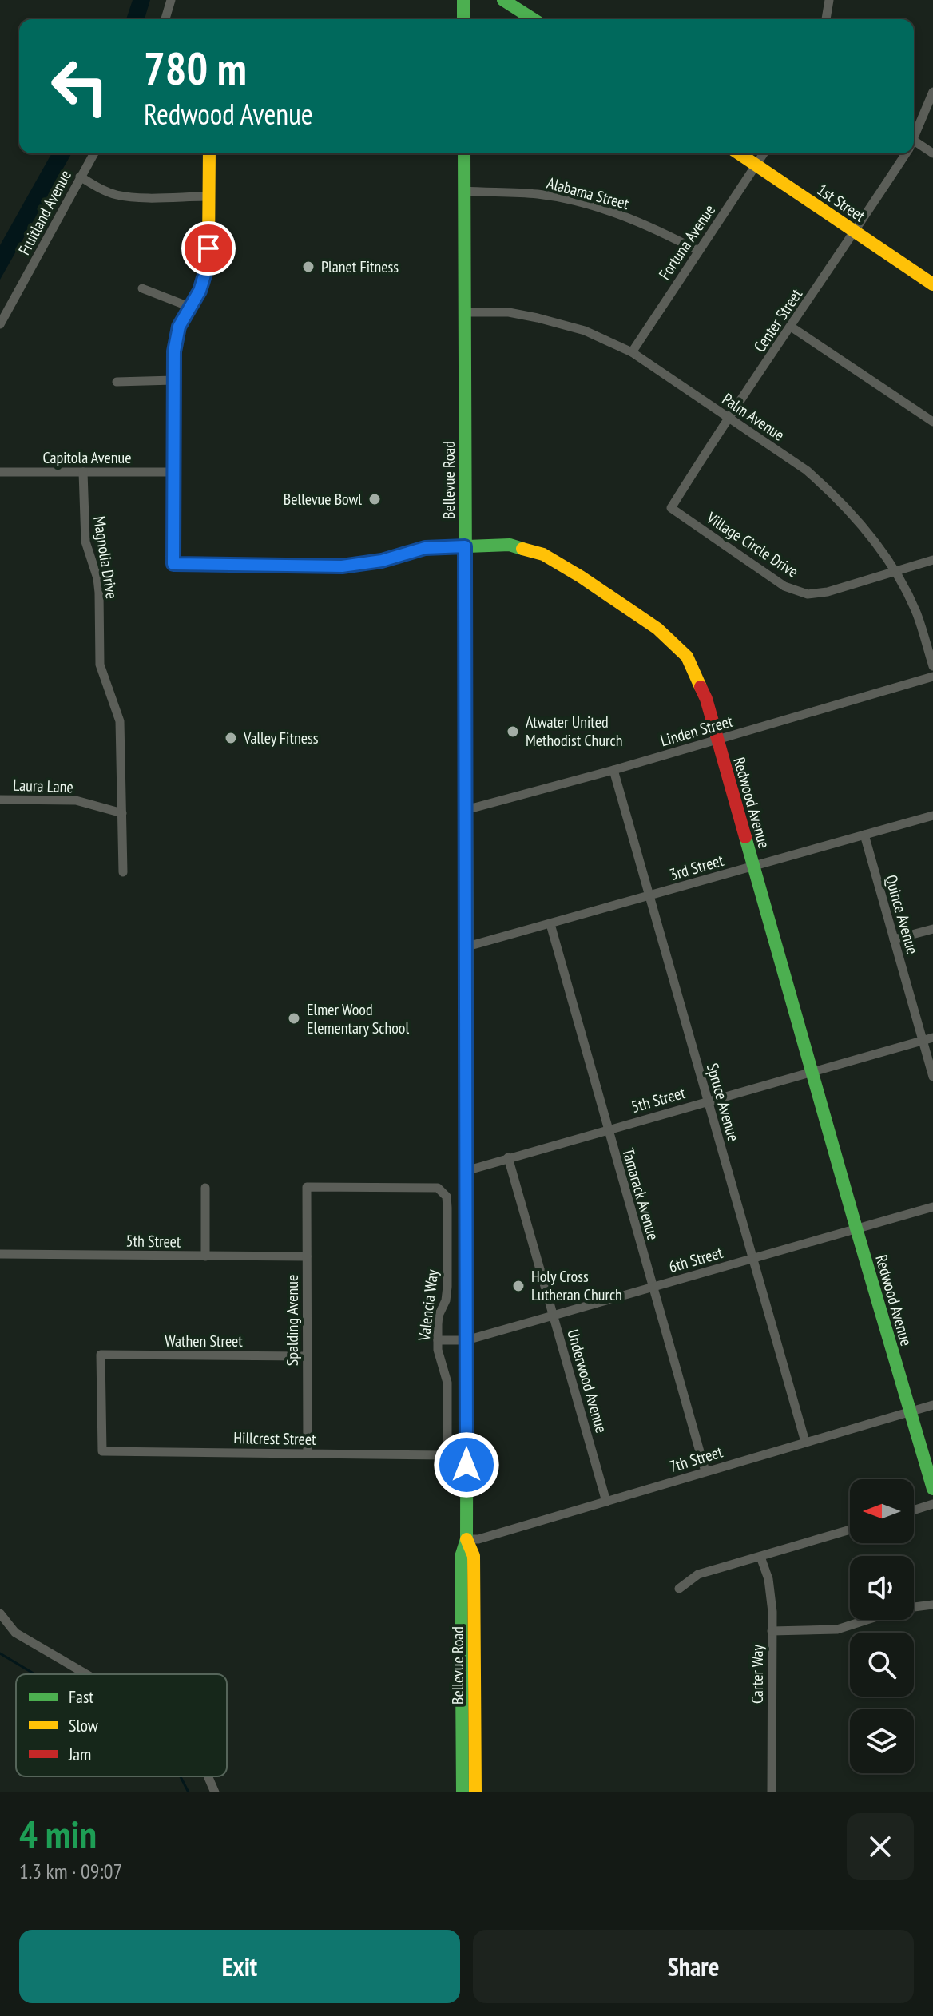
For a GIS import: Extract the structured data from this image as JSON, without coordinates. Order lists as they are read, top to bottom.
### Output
{
  "streets": {
    "street": [
      "Alabama Street",
      "1st Street",
      "Fruitland Avenue",
      "Fortuna Avenue",
      "Center Street",
      "Palm Avenue",
      "Capitola Avenue",
      "Bellevue Road",
      "Village Circle Drive",
      "Magnolia Drive",
      "Linden Street",
      "Laura Lane",
      "Redwood Avenue",
      "3rd Street",
      "Quince Avenue",
      "5th Street",
      "Spruce Avenue",
      "Tamarack Avenue",
      "6th Street",
      "Valencia Way",
      "Spalding Avenue",
      "Wathen Street",
      "Underwood Avenue",
      "Hillcrest Street",
      "7th Street",
      "Carter Way"
    ]
  },
  "crossings": [
    ["Alabama Street", "Fortuna Avenue"],
    ["Alabama Street", "Bellevue Road"],
    ["1st Street", "Fortuna Avenue"],
    ["1st Street", "Center Street"],
    ["Fortuna Avenue", "Palm Avenue"],
    ["Center Street", "Palm Avenue"],
    ["Center Street", "Village Circle Drive"],
    ["Palm Avenue", "Bellevue Road"],
    ["Palm Avenue", "Village Circle Drive"],
    ["Capitola Avenue", "Magnolia Drive"],
    ["Capitola Avenue", "Redwood Avenue"],
    ["Bellevue Road", "Linden Street"],
    ["Bellevue Road", "Redwood Avenue"],
    ["Bellevue Road", "3rd Street"],
    ["Bellevue Road", "5th Street"],
    ["Bellevue Road", "6th Street"],
    ["Bellevue Road", "7th Street"],
    ["Magnolia Drive", "Laura Lane"],
    ["Linden Street", "Redwood Avenue"],
    ["Linden Street", "Spruce Avenue"],
    ["Redwood Avenue", "3rd Street"],
    ["Redwood Avenue", "5th Street"],
    ["Redwood Avenue", "6th Street"],
    ["Redwood Avenue", "7th Street"],
    ["3rd Street", "Quince Avenue"],
    ["3rd Street", "Spruce Avenue"],
    ["3rd Street", "Tamarack Avenue"],
    ["Quince Avenue", "5th Street"],
    ["5th Street", "Spruce Avenue"],
    ["5th Street", "Tamarack Avenue"],
    ["5th Street", "Spalding Avenue"],
    ["5th Street", "Underwood Avenue"],
    ["Spruce Avenue", "6th Street"],
    ["Spruce Avenue", "7th Street"],
    ["Tamarack Avenue", "6th Street"],
    ["Tamarack Avenue", "7th Street"],
    ["6th Street", "Valencia Way"],
    ["6th Street", "Underwood Avenue"],
    ["Valencia Way", "Spalding Avenue"],
    ["Valencia Way", "Hillcrest Street"],
    ["Spalding Avenue", "Wathen Street"],
    ["Spalding Avenue", "Hillcrest Street"],
    ["Wathen Street", "Hillcrest Street"],
    ["Underwood Avenue", "7th Street"]
  ],
  "places": [
    "Planet Fitness",
    "Bellevue Bowl",
    "Atwater United Methodist Church",
    "Valley Fitness",
    "Elmer Wood Elementary School",
    "Holy Cross Lutheran Church"
  ],
  "legend": ["Fast", "Slow", "Jam"],
  "north": "left",
  "page": {
    "turn": ["780 m", "Redwood Avenue"],
    "heading": ["4 min", "1.3 km · 09:07"],
    "buttons": ["Exit", "Share"]
  }
}
